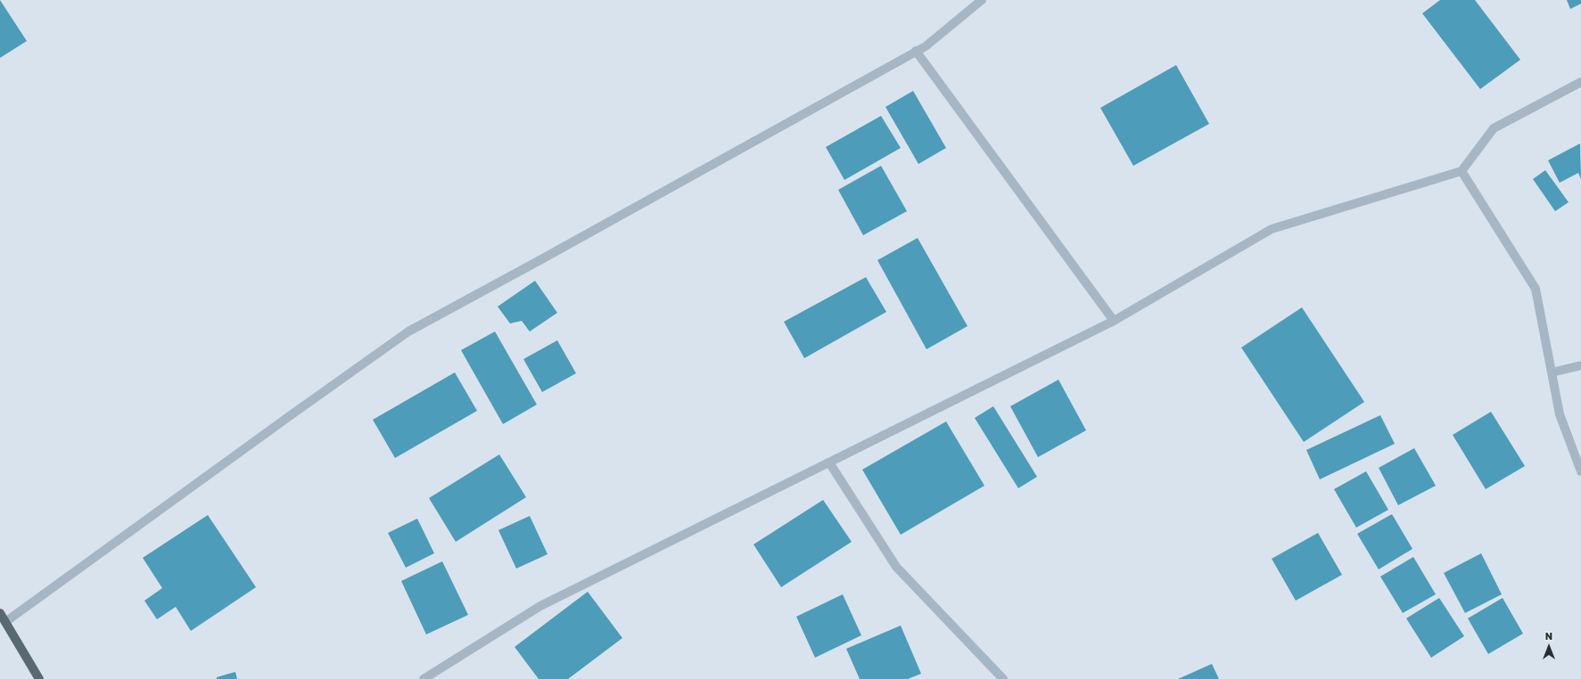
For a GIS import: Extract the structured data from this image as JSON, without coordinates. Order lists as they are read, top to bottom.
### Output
{
  "north": "top"
}
